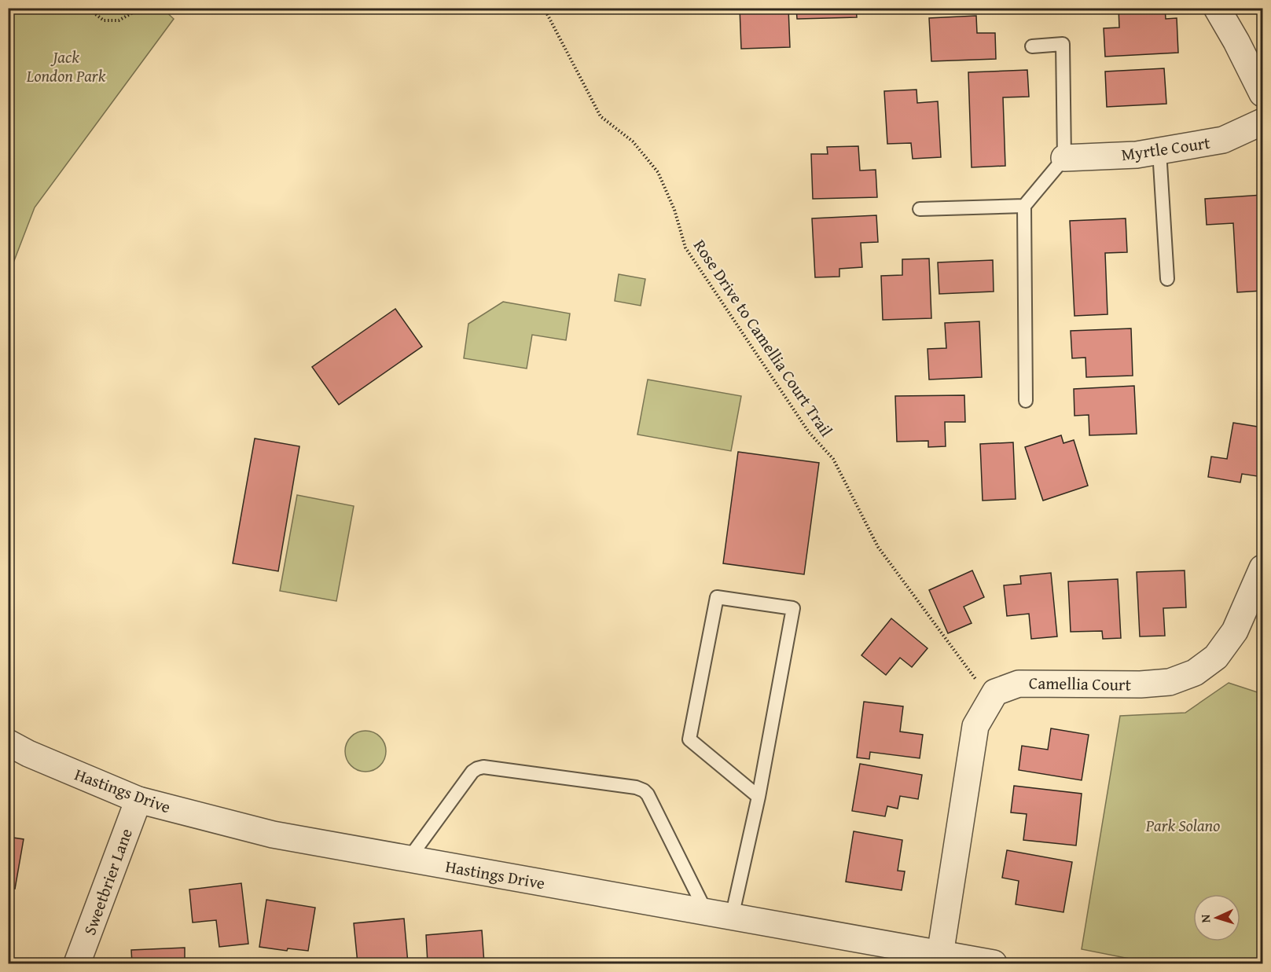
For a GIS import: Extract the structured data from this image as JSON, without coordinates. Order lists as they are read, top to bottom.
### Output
{
  "streets": {
    "street": [
      "Myrtle Court",
      "Camellia Court",
      "Hastings Drive",
      "Sweetbrier Lane"
    ],
    "path": ["Rose Drive to Camellia Court Trail"]
  },
  "crossings": [
    ["Rose Drive to Camellia Court Trail", "Camellia Court"],
    ["Camellia Court", "Hastings Drive"],
    ["Hastings Drive", "Sweetbrier Lane"]
  ],
  "parks": ["Jack London Park", "Park Solano"],
  "north": "left"
}
